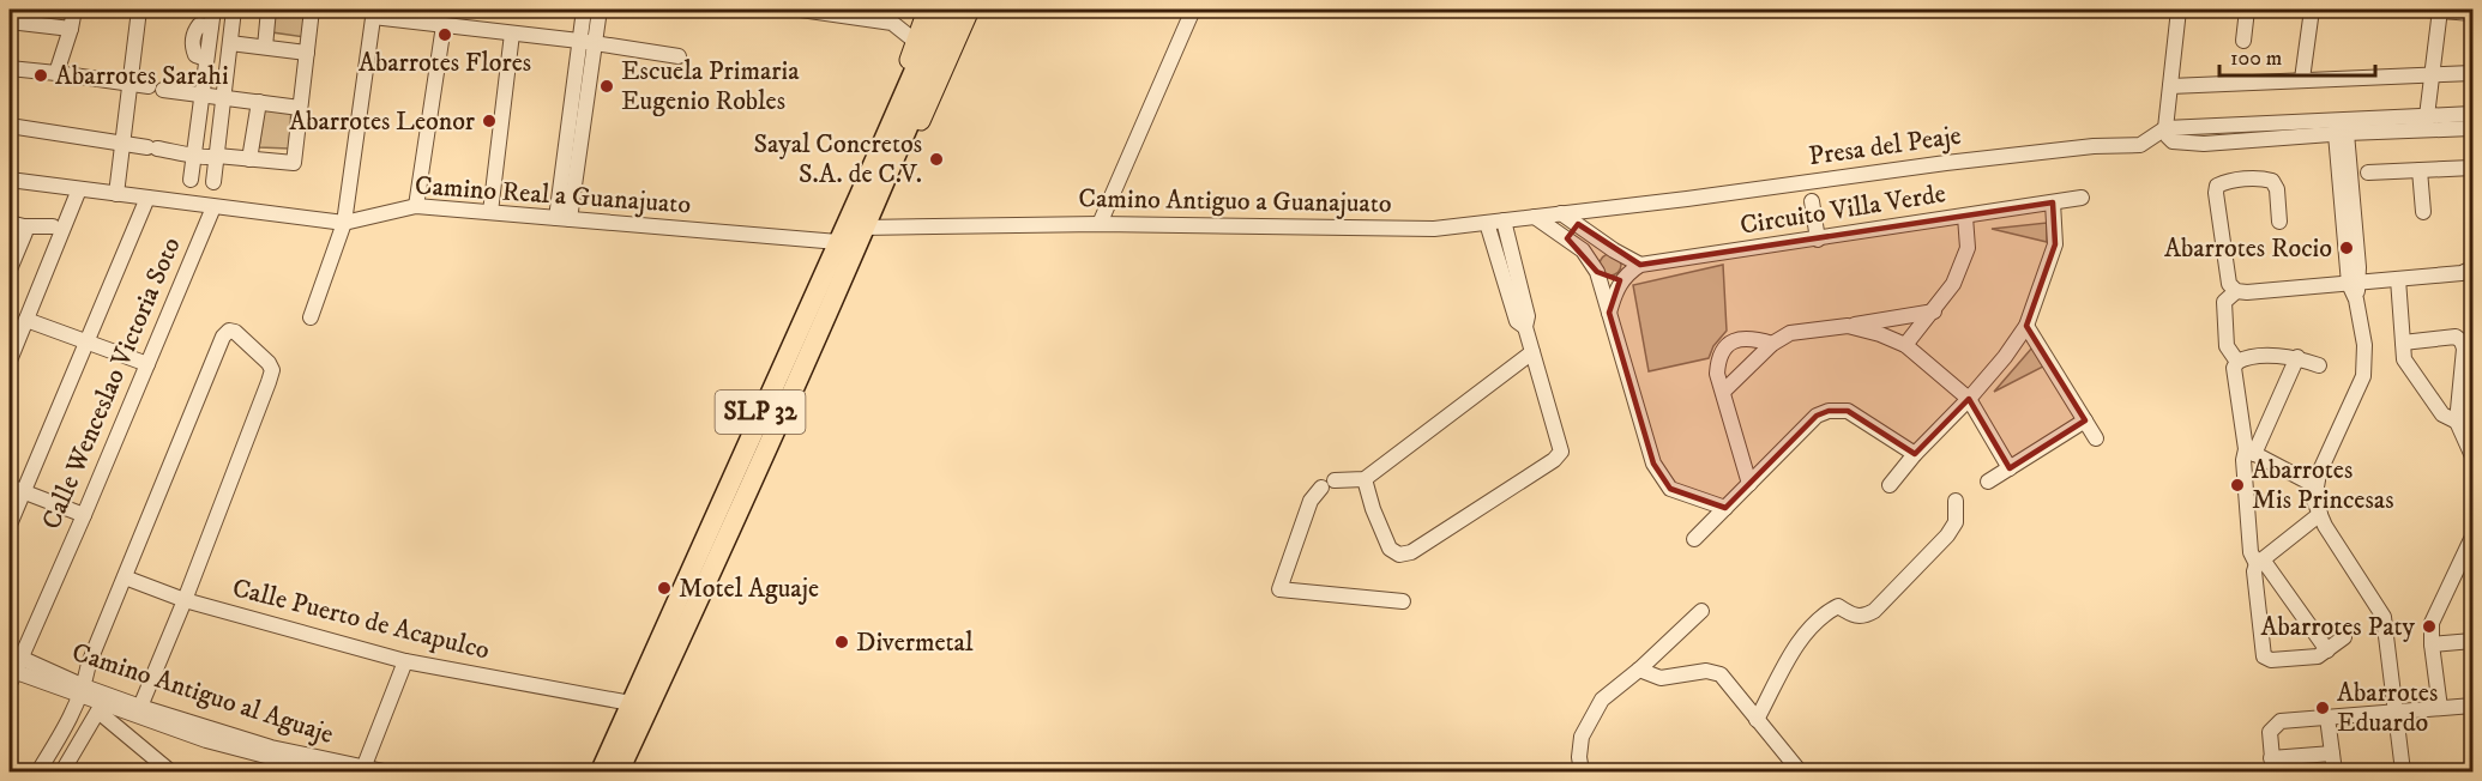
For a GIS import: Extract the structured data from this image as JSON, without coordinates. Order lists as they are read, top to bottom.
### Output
{
  "streets": {
    "highway": ["SLP 32"],
    "street": [
      "Presa del Peaje",
      "Camino Real a Guanajuato",
      "Camino Antiguo a Guanajuato",
      "Circuito Villa Verde",
      "Calle Wenceslao Victoria Soto",
      "Calle Puerto de Acapulco",
      "Camino Antiguo al Aguaje"
    ]
  },
  "crossings": [
    ["Presa del Peaje", "Camino Antiguo a Guanajuato"],
    ["Camino Real a Guanajuato", "Calle Wenceslao Victoria Soto"],
    ["Camino Real a Guanajuato", "SLP 32"],
    ["Camino Antiguo a Guanajuato", "SLP 32"],
    ["Calle Wenceslao Victoria Soto", "Camino Antiguo al Aguaje"],
    ["SLP 32", "Calle Puerto de Acapulco"]
  ],
  "places": [
    "Abarrotes Flores",
    "Abarrotes Sarahi",
    "Escuela Primaria Eugenio Robles",
    "Abarrotes Leonor",
    "Sayal Concretos S.A. de C.V.",
    "Abarrotes Rocio",
    "Abarrotes Mis Princesas",
    "Motel Aguaje",
    "Abarrotes Paty",
    "Divermetal",
    "Abarrotes Eduardo"
  ],
  "scale_bar": "100 m"
}
